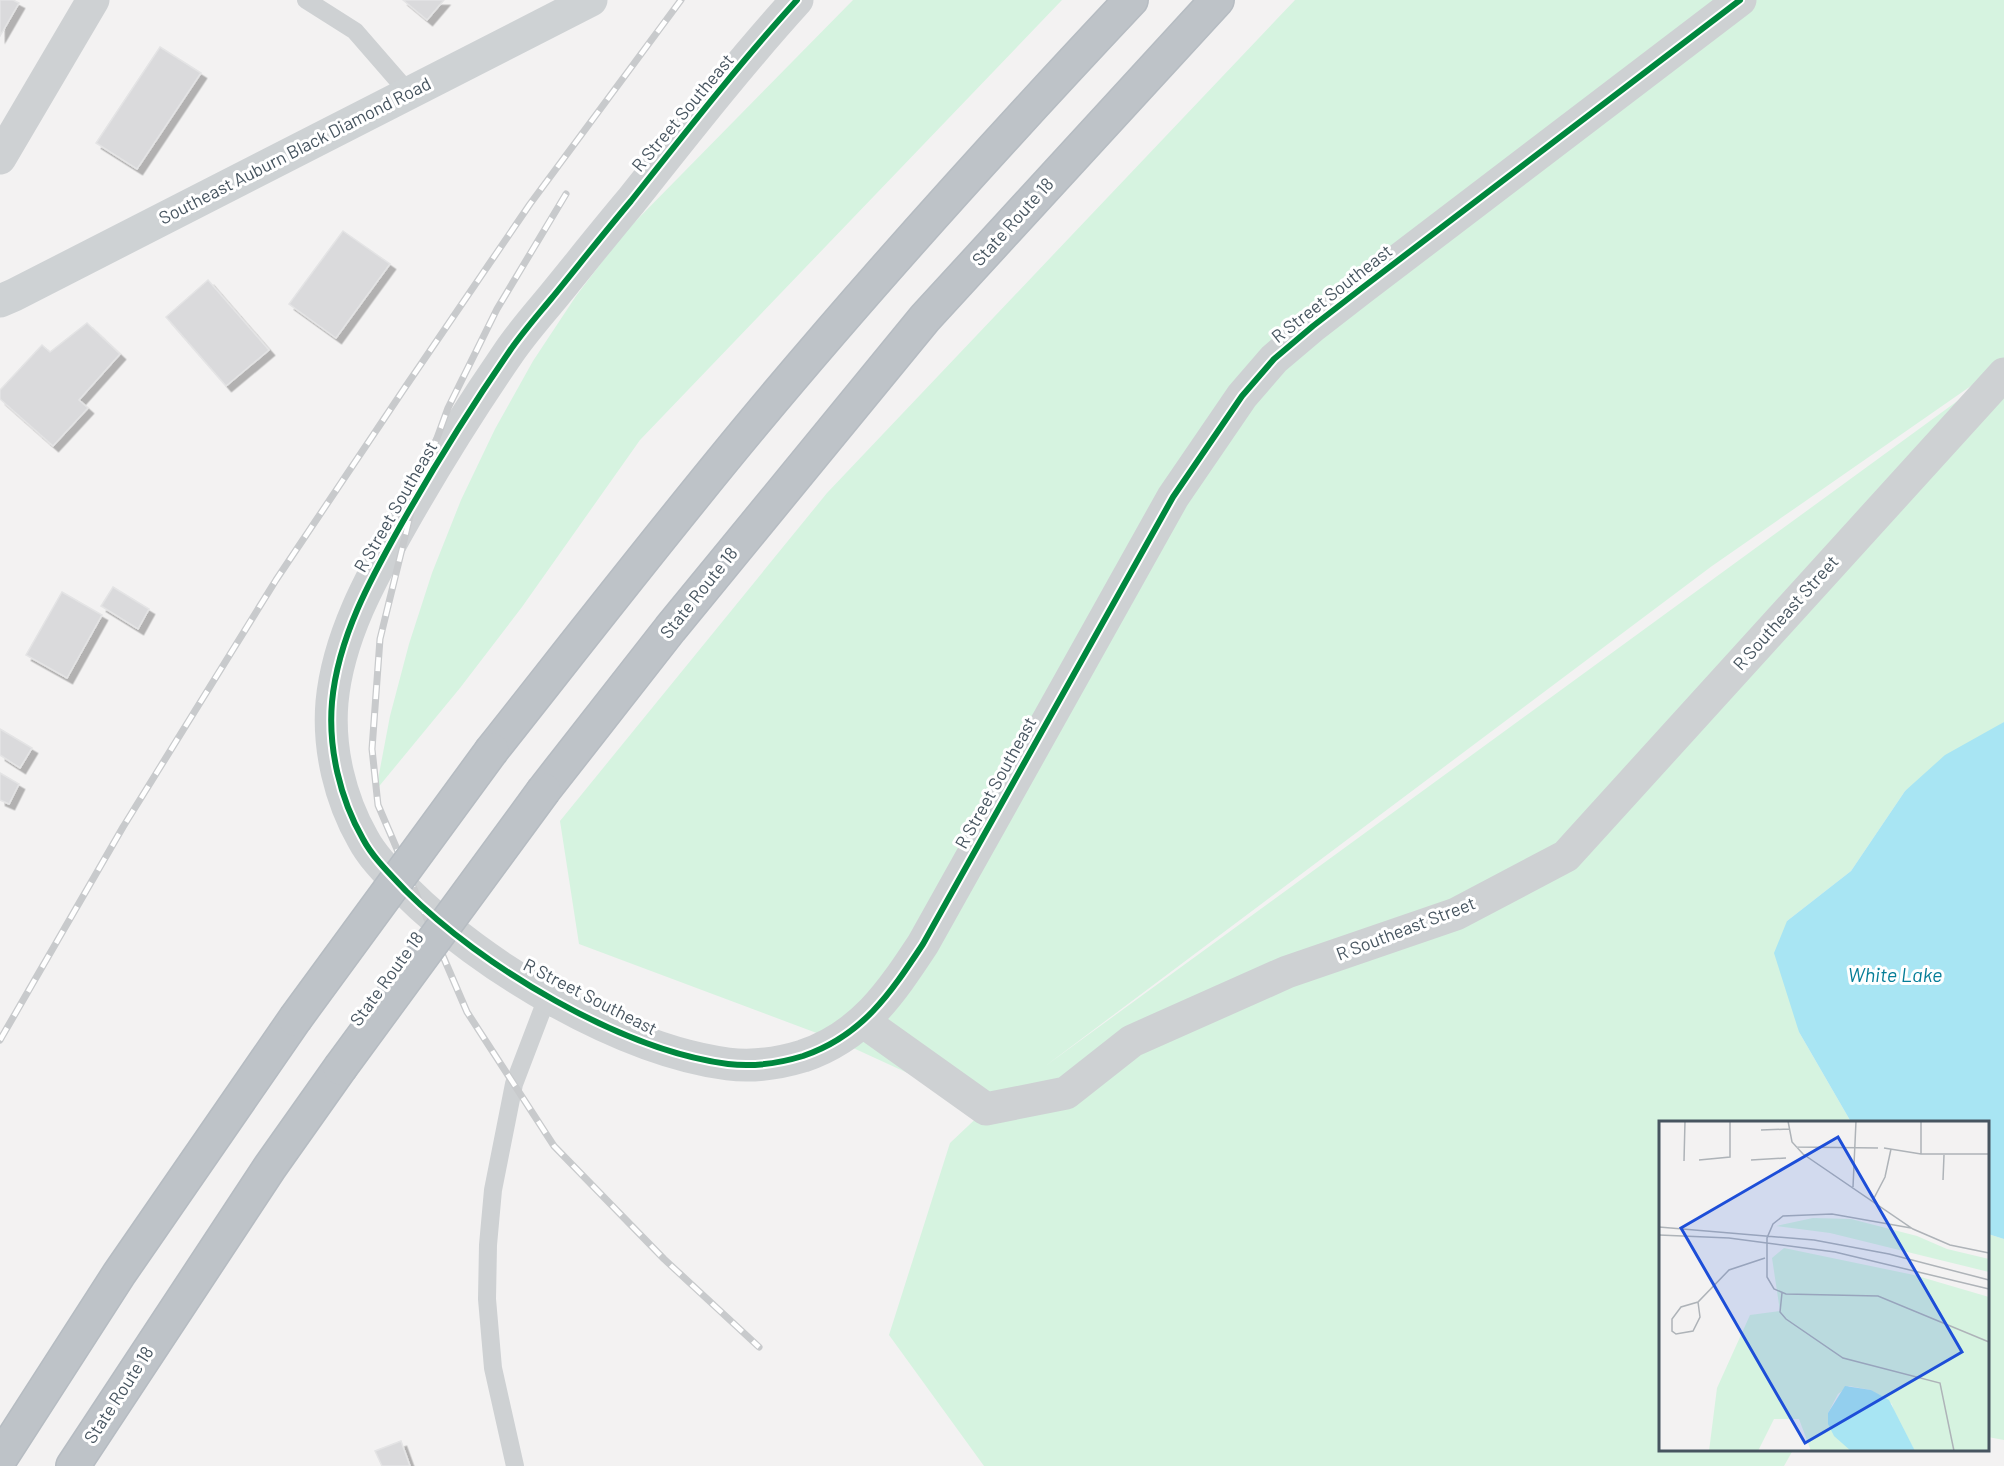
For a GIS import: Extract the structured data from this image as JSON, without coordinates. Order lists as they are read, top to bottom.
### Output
{
  "streets": {
    "highway": ["State Route 18"],
    "main road": ["Southeast Auburn Black Diamond Road"],
    "street": ["R Street Southeast", "R Southeast Street"]
  },
  "crossings": [
    ["R Street Southeast", "R Southeast Street"]
  ],
  "water": ["White Lake"]
}
